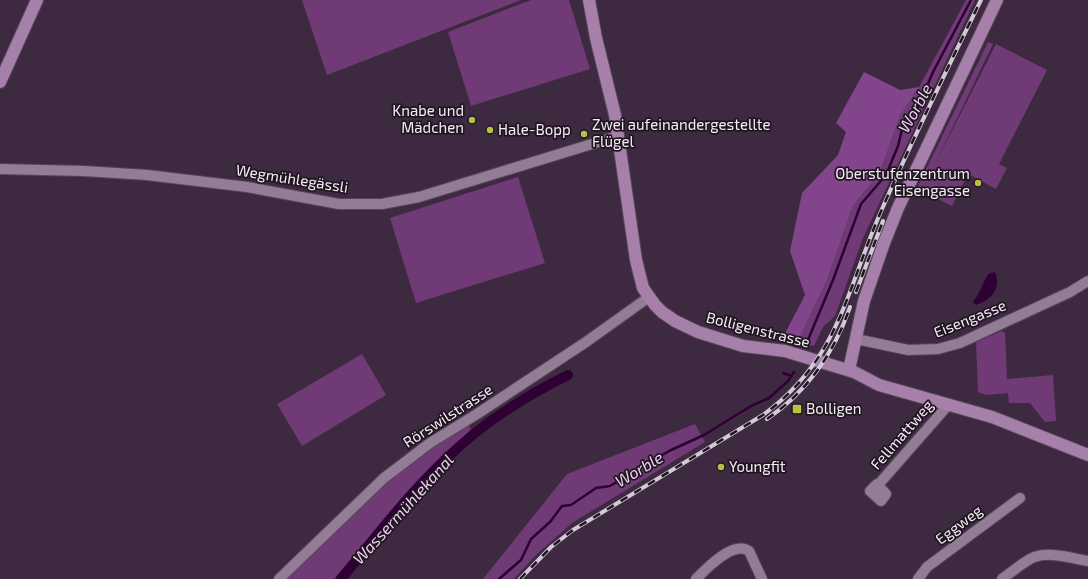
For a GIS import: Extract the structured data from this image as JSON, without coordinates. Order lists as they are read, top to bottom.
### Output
{
  "streets": {
    "main road": ["Bolligenstrasse"],
    "street": [
      "Wegmühlegässli",
      "Eisengasse",
      "Rörswilstrasse",
      "Fellmattweg",
      "Eggweg"
    ]
  },
  "crossings": [
    ["Wegmühlegässli", "Bolligenstrasse"],
    ["Bolligenstrasse", "Rörswilstrasse"],
    ["Bolligenstrasse", "Fellmattweg"]
  ],
  "water": ["Worble", "Wassermühlekanal"],
  "places": {
    "other": [
      "Knabe und Mädchen",
      "Hale-Bopp",
      "Zwei aufeinandergestellte Flügel",
      "Oberstufenzentrum Eisengasse",
      "Youngfit"
    ],
    "transit": ["Bolligen"]
  }
}
